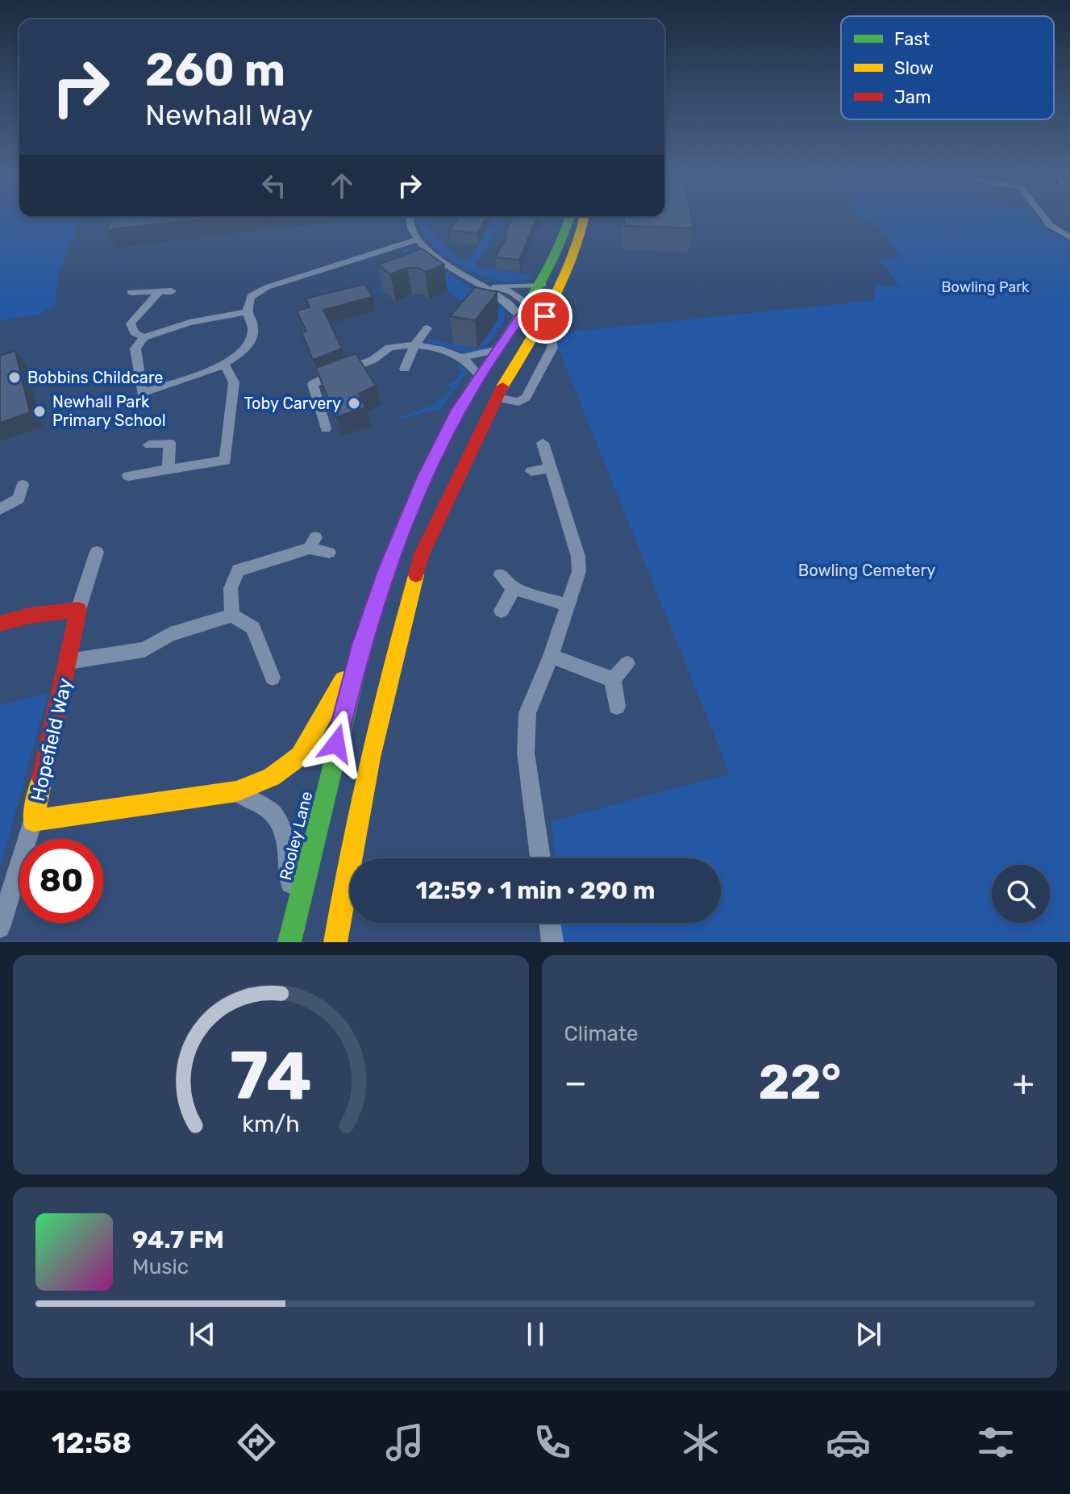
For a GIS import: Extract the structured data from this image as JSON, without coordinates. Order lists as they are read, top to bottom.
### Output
{
  "streets": {
    "main road": ["Hopefield Way", "Rooley Lane"]
  },
  "crossings": [
    ["Hopefield Way", "Rooley Lane"]
  ],
  "parks": ["Bowling Park", "Bowling Cemetery"],
  "places": ["Bobbins Childcare", "Toby Carvery", "Newhall Park Primary School"],
  "legend": ["Fast", "Slow", "Jam"],
  "page": {
    "turn": ["260 m", "Newhall Way"],
    "limit": "80",
    "trip": "12:59 · 1 min · 290 m",
    "tile": "Climate",
    "heat": ["−", "22°", "+"],
    "song": ["94.7 FM", "Music"],
    "tabs": "12:58",
    "gauge": ["74", "km/h"]
  }
}
